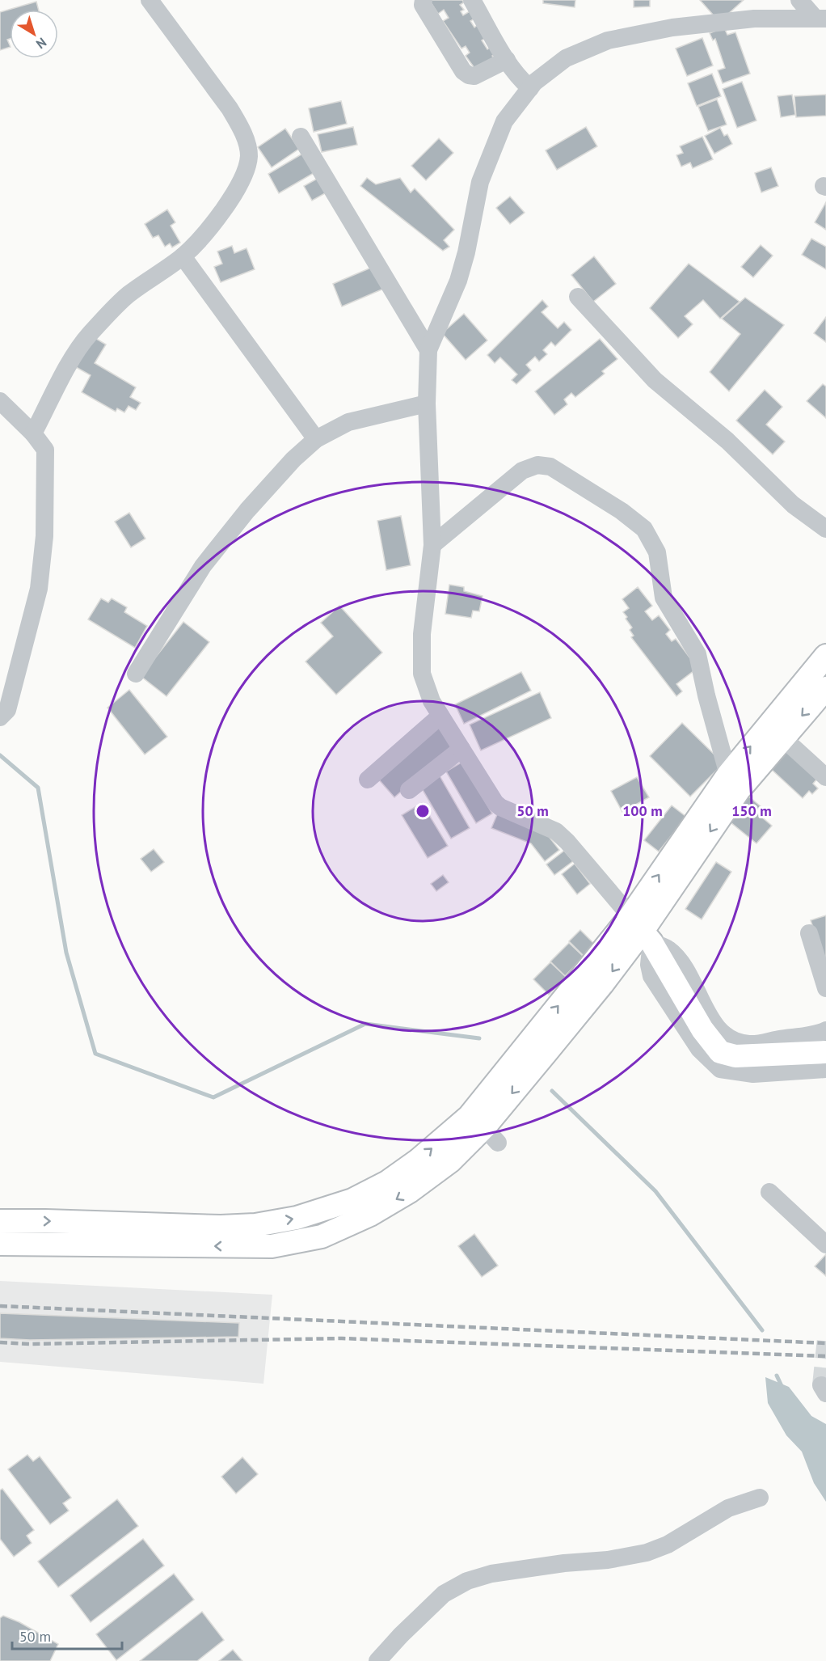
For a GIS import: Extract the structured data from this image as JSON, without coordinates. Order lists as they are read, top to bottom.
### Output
{
  "scale_bar": "50 m",
  "north": "bottom right",
  "rings": ["50 m", "100 m", "150 m"]
}
